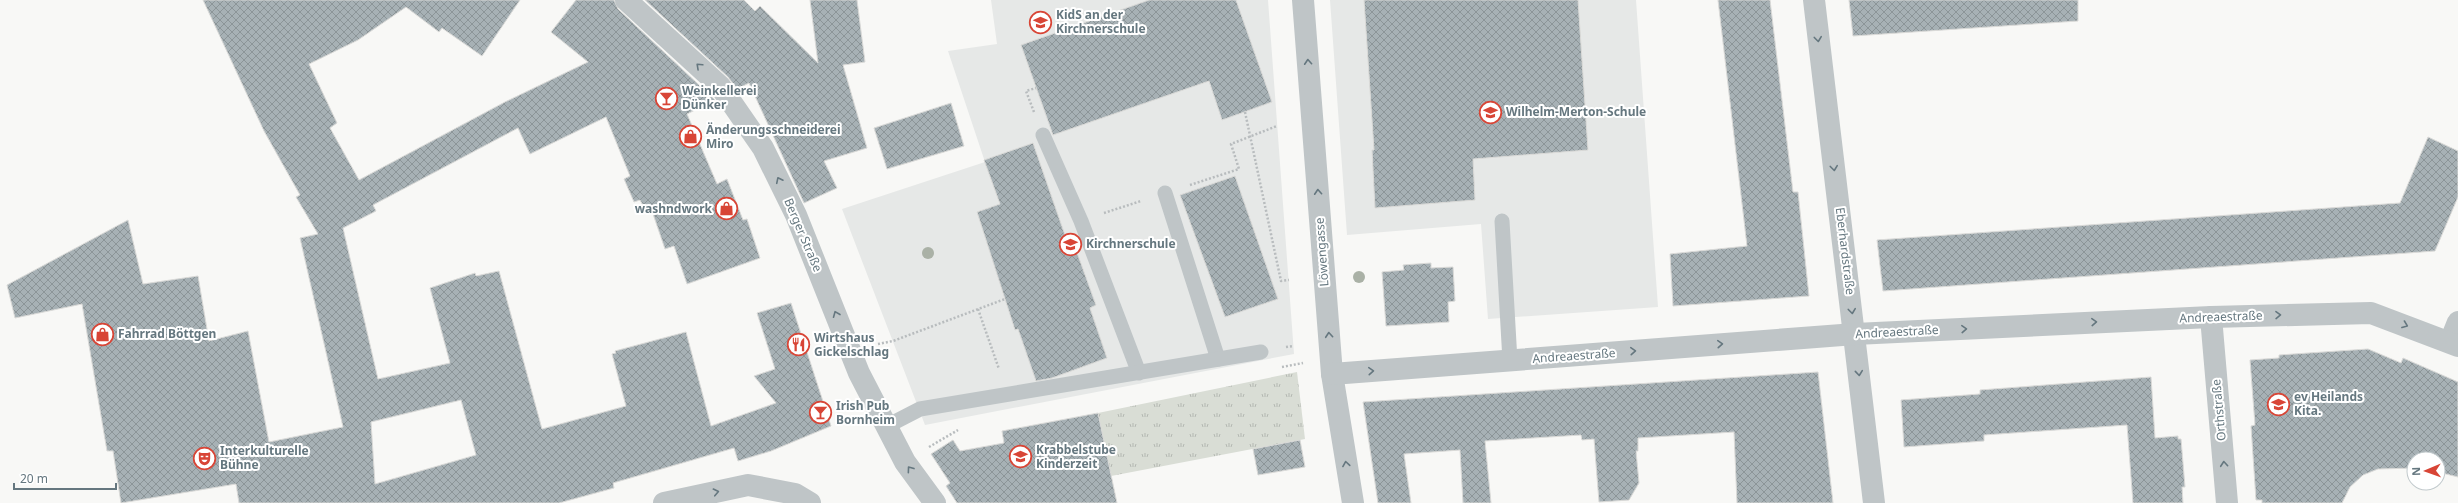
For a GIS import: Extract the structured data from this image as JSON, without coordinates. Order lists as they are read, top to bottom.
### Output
{
  "streets": {
    "street": [
      "Berger Straße",
      "Eberhardstraße",
      "Löwengasse",
      "Andreaestraße",
      "Orthstraße"
    ]
  },
  "crossings": [
    ["Eberhardstraße", "Andreaestraße"],
    ["Löwengasse", "Andreaestraße"],
    ["Andreaestraße", "Orthstraße"]
  ],
  "one_way": [
    "Berger Straße",
    "Eberhardstraße",
    "Löwengasse",
    "Andreaestraße",
    "Orthstraße"
  ],
  "places": {
    "school or university": [
      "KidS an der Kirchnerschule",
      "Wilhelm-Merton-Schule",
      "Kirchnerschule",
      "ev Heilands Kita.",
      "Krabbelstube Kinderzeit"
    ],
    "bar": ["Weinkellerei Dünker", "Irish Pub Bornheim"],
    "shop": ["Änderungsschneiderei Miro", "washndwork", "Fahrrad Böttgen"],
    "restaurant": ["Wirtshaus Gickelschlag"],
    "theatre": ["Interkulturelle Bühne"]
  },
  "scale_bar": "20 m",
  "north": "left"
}
